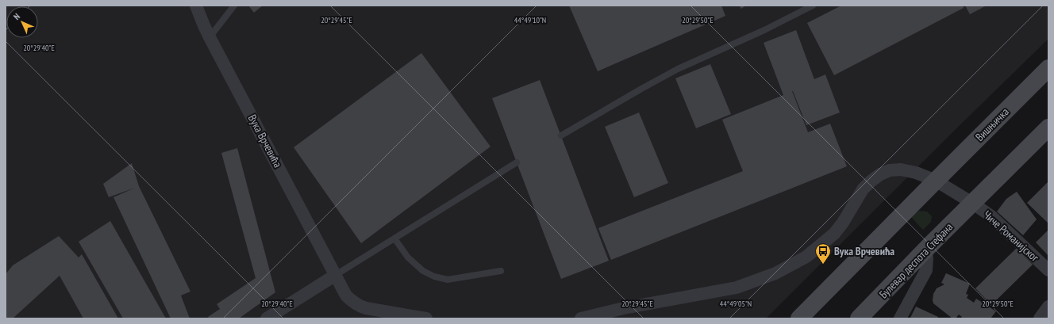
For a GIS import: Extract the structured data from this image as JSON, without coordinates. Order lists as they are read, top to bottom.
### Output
{
  "streets": {
    "main road": ["Вишњичка", "Булевар деспота Стефана"],
    "street": ["Вука Врчевића", "Чиче Романијског"]
  },
  "crossings": [
    ["Вишњичка", "Чиче Романијског"],
    ["Чиче Романијског", "Булевар деспота Стефана"]
  ],
  "places": {
    "bus stop": ["Вука Врчевића"]
  },
  "north": "top left",
  "coordinates": [
    "20°29'45\"E",
    "20°29'50\"E",
    "44°49'10\"N",
    "20°29'40\"E",
    "44°49'05\"N"
  ]
}
